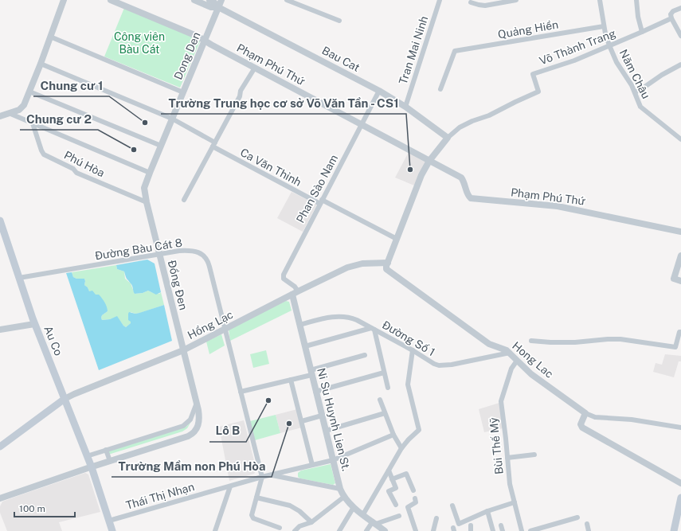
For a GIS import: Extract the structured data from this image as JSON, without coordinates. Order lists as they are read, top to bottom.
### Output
{
  "streets": {
    "main road": ["Au Co"],
    "street": [
      "Quảng Hiền",
      "Võ Thành Trang",
      "Tran Mai Ninh",
      "Dong Den",
      "Bau Cat",
      "Phạm Phú Thứ",
      "Năm Châu",
      "Phú Hòa",
      "Ca Văn Thỉnh",
      "Phan Sào Nam",
      "Đường Bàu Cát 8",
      "Đồng Đen",
      "Hồng Lạc",
      "Đường Số 1",
      "Hong Lac",
      "Ni Su Huynh Lien St.",
      "Bùi Thế Mỹ",
      "Thái Thị Nhạn"
    ]
  },
  "crossings": [
    ["Quảng Hiền", "Năm Châu"],
    ["Võ Thành Trang", "Bau Cat"],
    ["Võ Thành Trang", "Năm Châu"],
    ["Tran Mai Ninh", "Bau Cat"],
    ["Dong Den", "Bau Cat"],
    ["Dong Den", "Phạm Phú Thứ"],
    ["Dong Den", "Ca Văn Thỉnh"],
    ["Dong Den", "Đồng Đen"],
    ["Bau Cat", "Phan Sào Nam"],
    ["Phạm Phú Thứ", "Phan Sào Nam"],
    ["Phú Hòa", "Đồng Đen"],
    ["Ca Văn Thỉnh", "Phan Sào Nam"],
    ["Phan Sào Nam", "Hồng Lạc"],
    ["Phan Sào Nam", "Ni Su Huynh Lien St."],
    ["Đường Bàu Cát 8", "Đồng Đen"],
    ["Đường Bàu Cát 8", "Hồng Lạc"],
    ["Đường Bàu Cát 8", "Au Co"],
    ["Đường Bàu Cát 8", "Thái Thị Nhạn"],
    ["Đồng Đen", "Hồng Lạc"],
    ["Đồng Đen", "Au Co"],
    ["Hồng Lạc", "Au Co"],
    ["Hồng Lạc", "Ni Su Huynh Lien St."],
    ["Đường Số 1", "Hong Lac"],
    ["Đường Số 1", "Ni Su Huynh Lien St."],
    ["Au Co", "Thái Thị Nhạn"],
    ["Hong Lac", "Bùi Thế Mỹ"],
    ["Ni Su Huynh Lien St.", "Thái Thị Nhạn"]
  ],
  "parks": ["Công viên Bàu Cát"],
  "places": [
    "Chung cư 1",
    "Chung cư 2",
    "Trường Trung học cơ sở Võ Văn Tần - CS1",
    "Lô B",
    "Trường Mầm non Phú Hòa"
  ],
  "scale_bar": "100 m"
}
